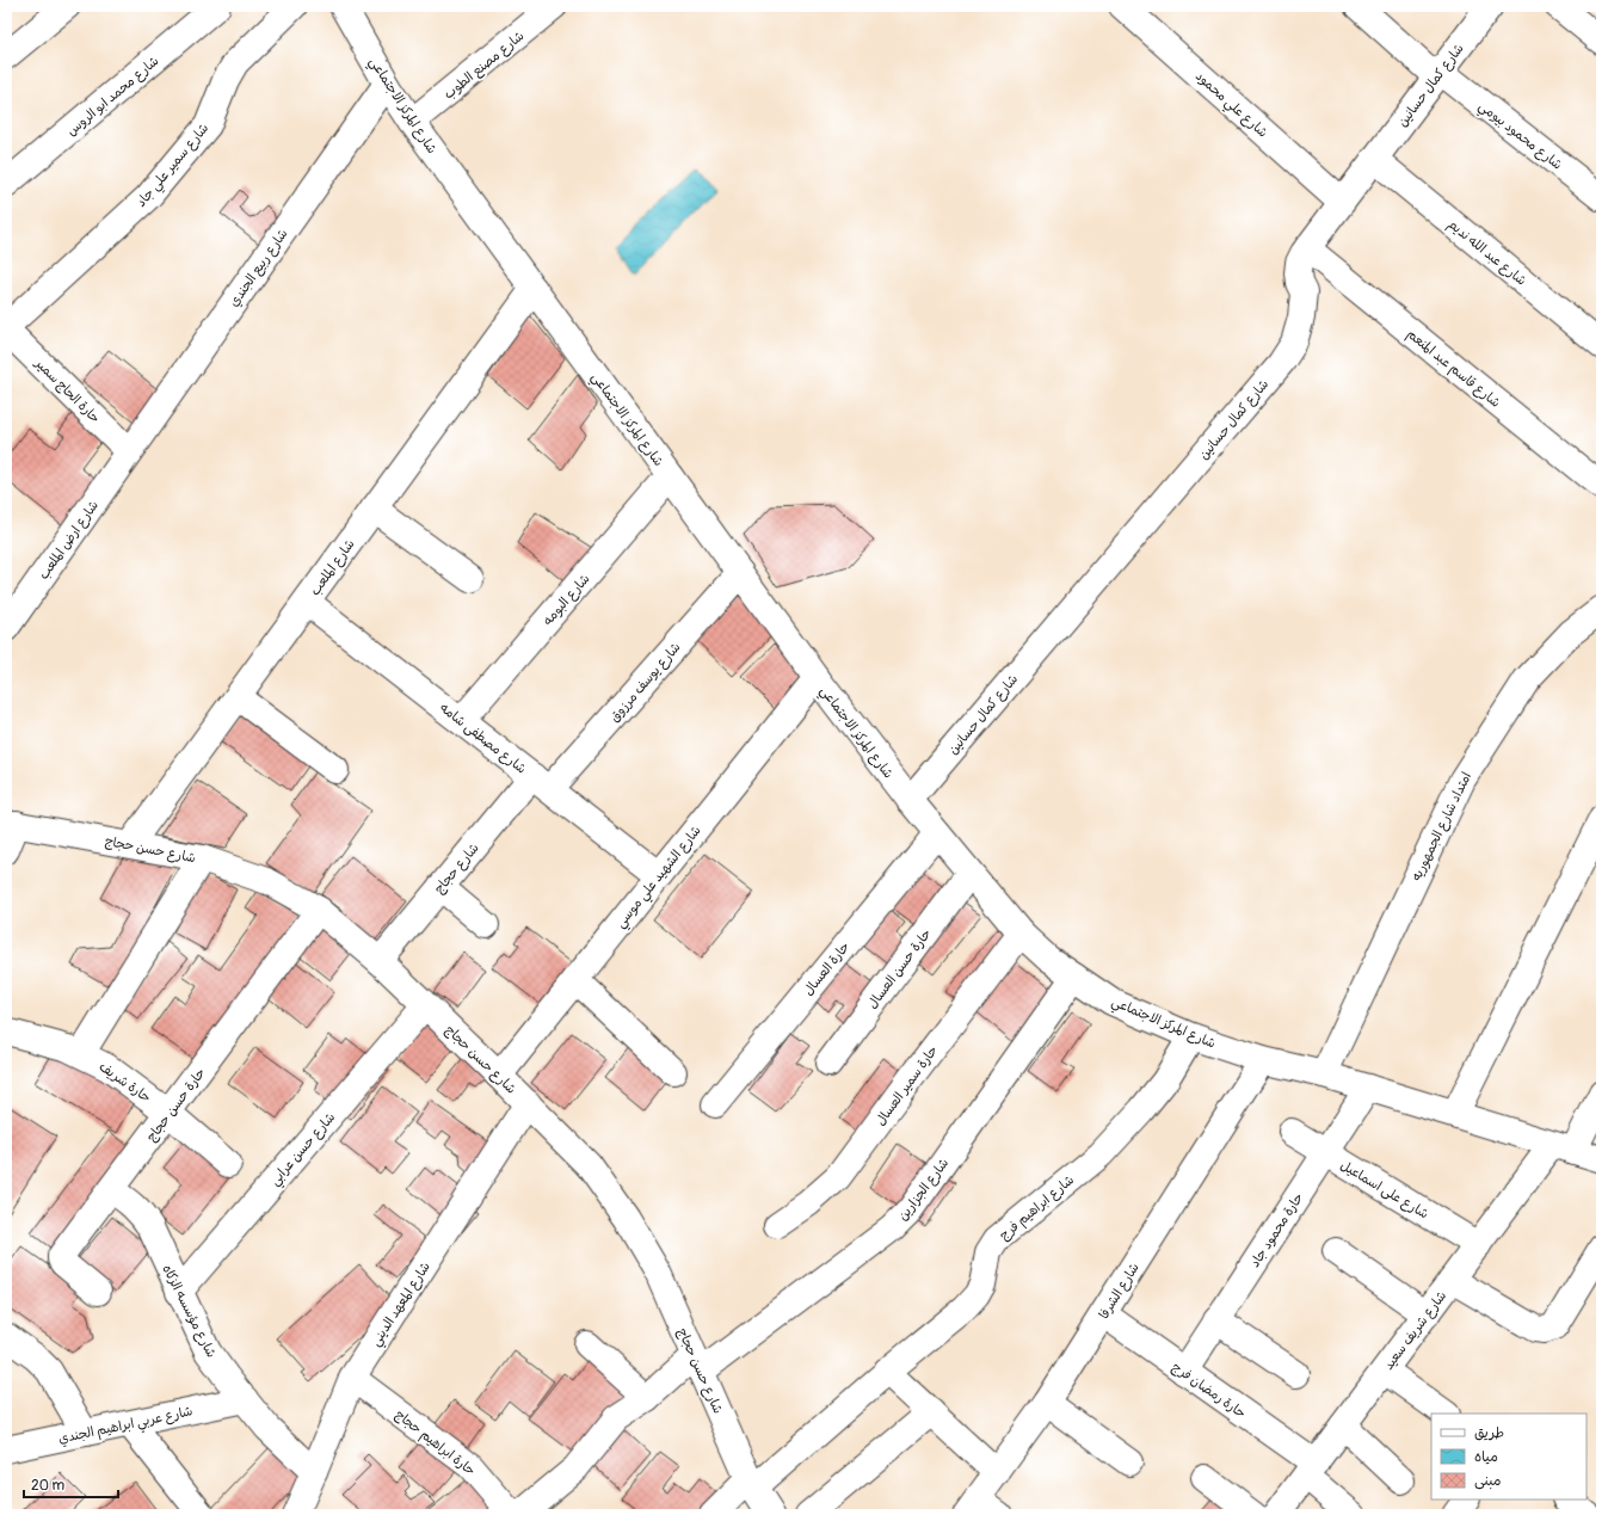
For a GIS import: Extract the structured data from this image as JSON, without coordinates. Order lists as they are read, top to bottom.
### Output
{
  "streets": {
    "street": [
      "شارع مصنع الطوب",
      "شارع كمال حسانين",
      "شارع محمد ابو الروس",
      "شارع علي محمود",
      "شارع المركز الاجتماعي",
      "شارع محمود بيومي",
      "شارع سمير علي جاد",
      "شارع عبد الله نديم",
      "شارع ربيع الجندي",
      "شارع قاسم عبد المنعم",
      "حارة الحاج سمير",
      "شارع ارض الملعب",
      "شارع الملعب",
      "شارع البومه",
      "شارع يوسف مرزوق",
      "شارع مصطفى شامه",
      "امتداد شارع الجمهوريه",
      "شارع حسن حجاج",
      "شارع حجاج",
      "شارع الشهيد علي موسي",
      "حارة العسال",
      "حارة حسن العسال",
      "حارة شريف",
      "حارة سمير العسال",
      "حارة حسن حجاج",
      "شارع حسن عرابي",
      "شارع الجزارين",
      "شارع على اسماعيل",
      "شارع ابراهيم فرج",
      "حارة محمود جاد",
      "شارع الشرفا",
      "شارع المعهد الديني",
      "شارع مؤسسه الزكاه",
      "شارع شريف سعيد",
      "حارة رمضان فرج",
      "شارع عربي ابراهيم الجندي",
      "حارة ابراهيم حجاج"
    ]
  },
  "crossings": [
    ["شارع مصنع الطوب", "شارع المركز الاجتماعي"],
    ["شارع كمال حسانين", "شارع علي محمود"],
    ["شارع كمال حسانين", "شارع المركز الاجتماعي"],
    ["شارع كمال حسانين", "شارع محمود بيومي"],
    ["شارع كمال حسانين", "شارع عبد الله نديم"],
    ["شارع كمال حسانين", "شارع قاسم عبد المنعم"],
    ["شارع المركز الاجتماعي", "شارع ربيع الجندي"],
    ["شارع المركز الاجتماعي", "شارع الملعب"],
    ["شارع المركز الاجتماعي", "شارع البومه"],
    ["شارع المركز الاجتماعي", "شارع يوسف مرزوق"],
    ["شارع المركز الاجتماعي", "امتداد شارع الجمهوريه"],
    ["شارع المركز الاجتماعي", "شارع الشهيد علي موسي"],
    ["شارع المركز الاجتماعي", "حارة العسال"],
    ["شارع المركز الاجتماعي", "حارة حسن العسال"],
    ["شارع المركز الاجتماعي", "حارة سمير العسال"],
    ["شارع المركز الاجتماعي", "شارع الجزارين"],
    ["شارع المركز الاجتماعي", "شارع ابراهيم فرج"],
    ["شارع المركز الاجتماعي", "حارة محمود جاد"],
    ["شارع المركز الاجتماعي", "شارع الشرفا"],
    ["شارع المركز الاجتماعي", "شارع شريف سعيد"],
    ["شارع سمير علي جاد", "حارة الحاج سمير"],
    ["شارع ربيع الجندي", "حارة الحاج سمير"],
    ["شارع ربيع الجندي", "شارع ارض الملعب"],
    ["حارة الحاج سمير", "شارع ارض الملعب"],
    ["شارع الملعب", "شارع مصطفى شامه"],
    ["شارع الملعب", "شارع حسن حجاج"],
    ["شارع البومه", "شارع مصطفى شامه"],
    ["شارع يوسف مرزوق", "شارع مصطفى شامه"],
    ["شارع يوسف مرزوق", "شارع حجاج"],
    ["شارع مصطفى شامه", "شارع حجاج"],
    ["شارع مصطفى شامه", "شارع الشهيد علي موسي"],
    ["شارع حسن حجاج", "شارع حجاج"],
    ["شارع حسن حجاج", "شارع الشهيد علي موسي"],
    ["شارع حسن حجاج", "حارة حسن حجاج"],
    ["شارع حسن حجاج", "شارع حسن عرابي"],
    ["شارع حسن حجاج", "شارع الجزارين"],
    ["شارع حسن حجاج", "شارع ابراهيم فرج"],
    ["شارع حسن حجاج", "شارع المعهد الديني"],
    ["حارة شريف", "حارة حسن حجاج"],
    ["حارة حسن حجاج", "شارع مؤسسه الزكاه"],
    ["شارع حسن عرابي", "شارع مؤسسه الزكاه"],
    ["شارع على اسماعيل", "حارة محمود جاد"],
    ["شارع على اسماعيل", "شارع شريف سعيد"],
    ["حارة محمود جاد", "حارة رمضان فرج"],
    ["شارع الشرفا", "حارة رمضان فرج"],
    ["شارع المعهد الديني", "شارع مؤسسه الزكاه"],
    ["شارع المعهد الديني", "حارة ابراهيم حجاج"],
    ["شارع مؤسسه الزكاه", "شارع عربي ابراهيم الجندي"],
    ["شارع شريف سعيد", "حارة رمضان فرج"]
  ],
  "legend": ["طريق", "مياه", "مبنى"],
  "scale_bar": "20 m"
}
